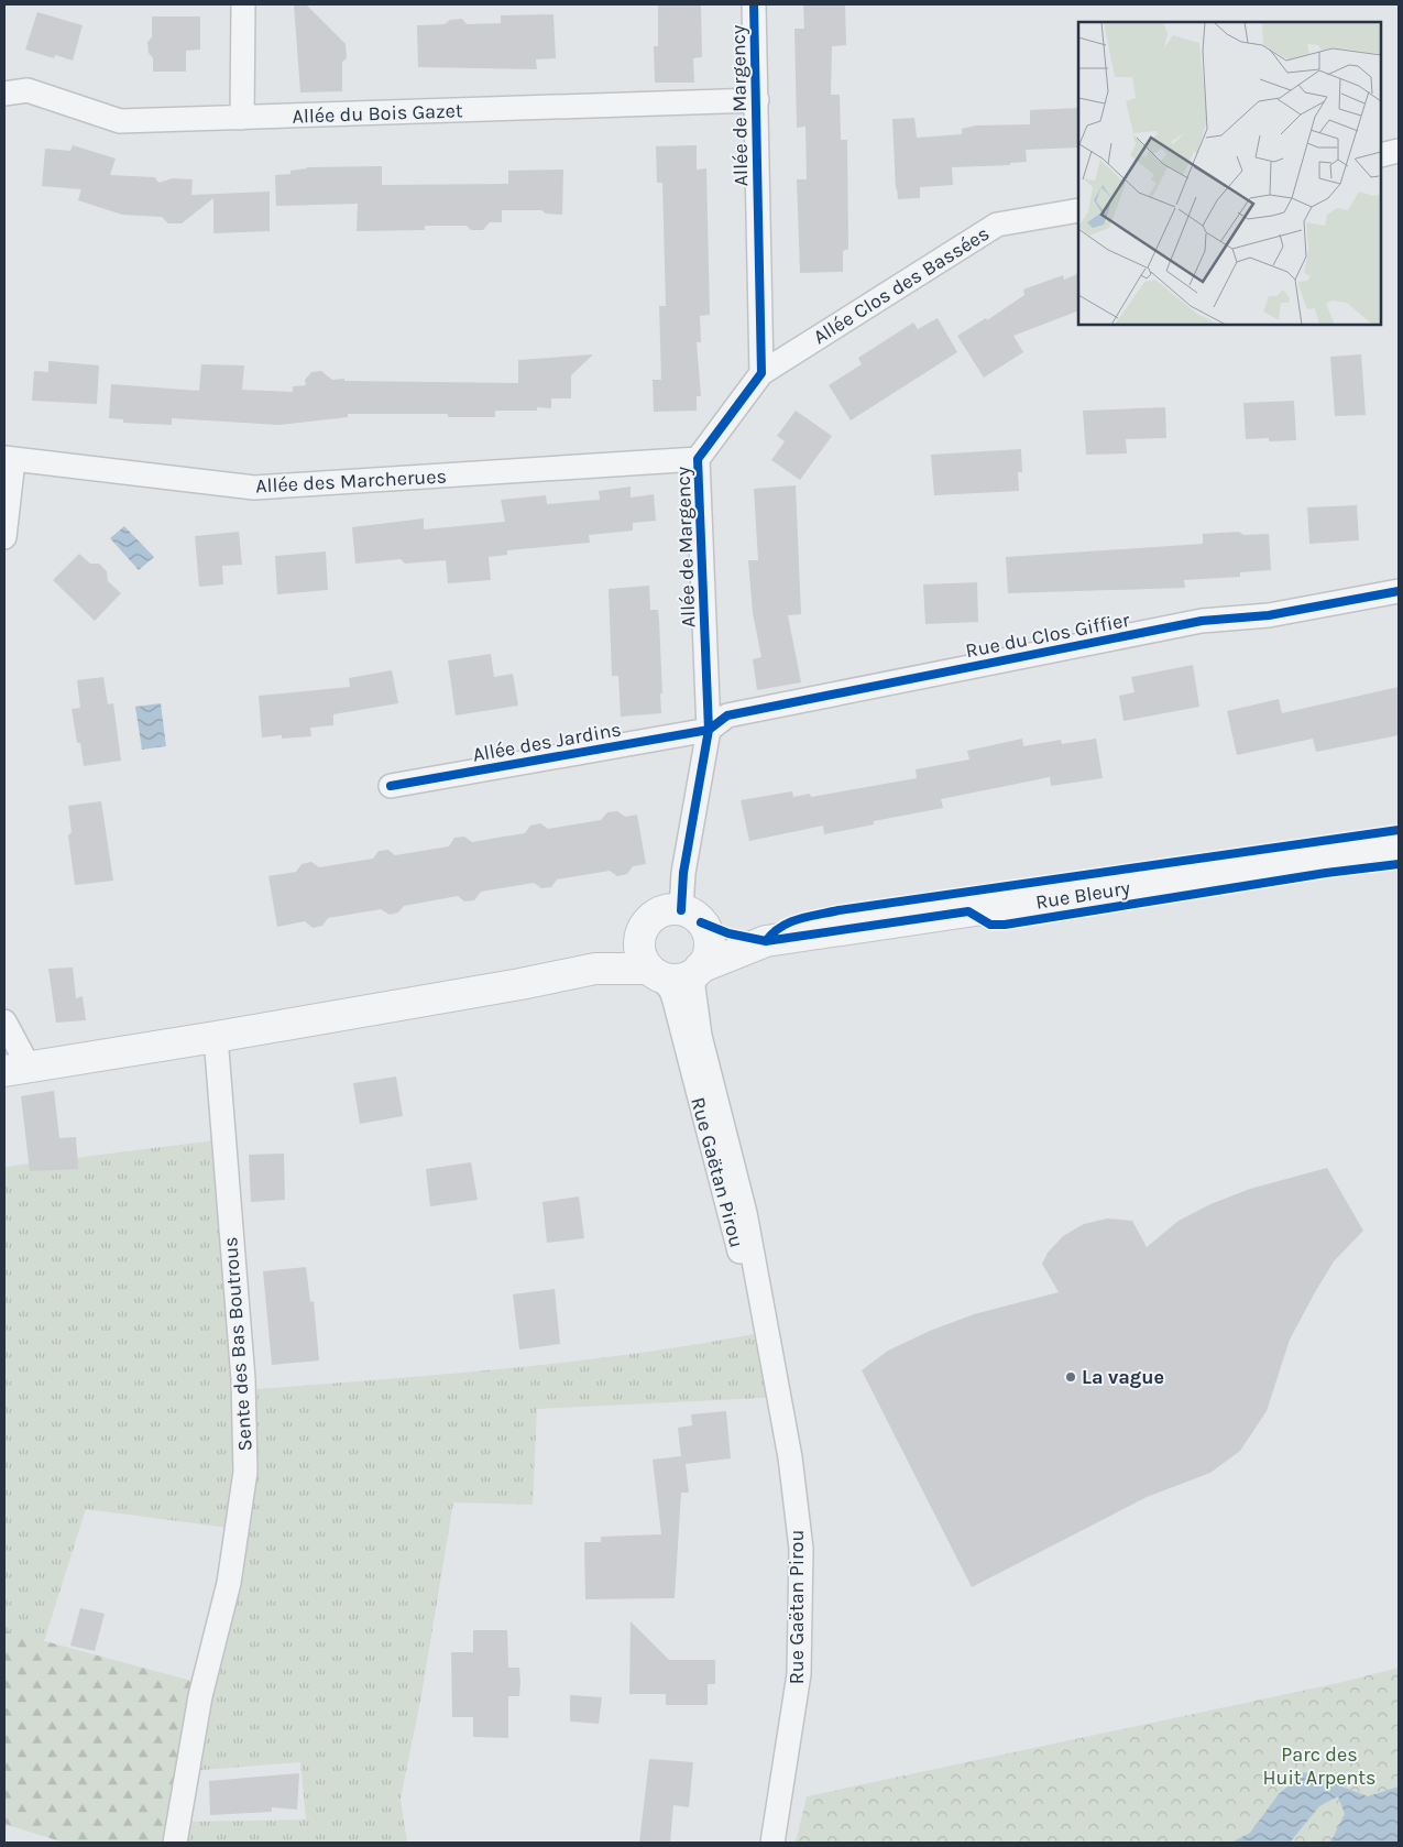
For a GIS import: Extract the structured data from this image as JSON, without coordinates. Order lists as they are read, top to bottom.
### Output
{
  "streets": {
    "street": [
      "Allée de Margency",
      "Allée du Bois Gazet",
      "Allée Clos des Bassées",
      "Allée des Marcherues",
      "Rue du Clos Giffier",
      "Allée des Jardins",
      "Rue Bleury",
      "Rue Gaëtan Pirou",
      "Sente des Bas Boutrous"
    ]
  },
  "crossings": [
    ["Allée de Margency", "Allée du Bois Gazet"],
    ["Allée de Margency", "Allée Clos des Bassées"],
    ["Allée de Margency", "Allée des Marcherues"],
    ["Allée de Margency", "Rue du Clos Giffier"],
    ["Allée de Margency", "Allée des Jardins"],
    ["Allée de Margency", "Rue Bleury"],
    ["Allée de Margency", "Rue Gaëtan Pirou"],
    ["Rue du Clos Giffier", "Allée des Jardins"],
    ["Rue Bleury", "Rue Gaëtan Pirou"]
  ],
  "parks": ["Parc des Huit Arpents"],
  "places": ["La vague"]
}
